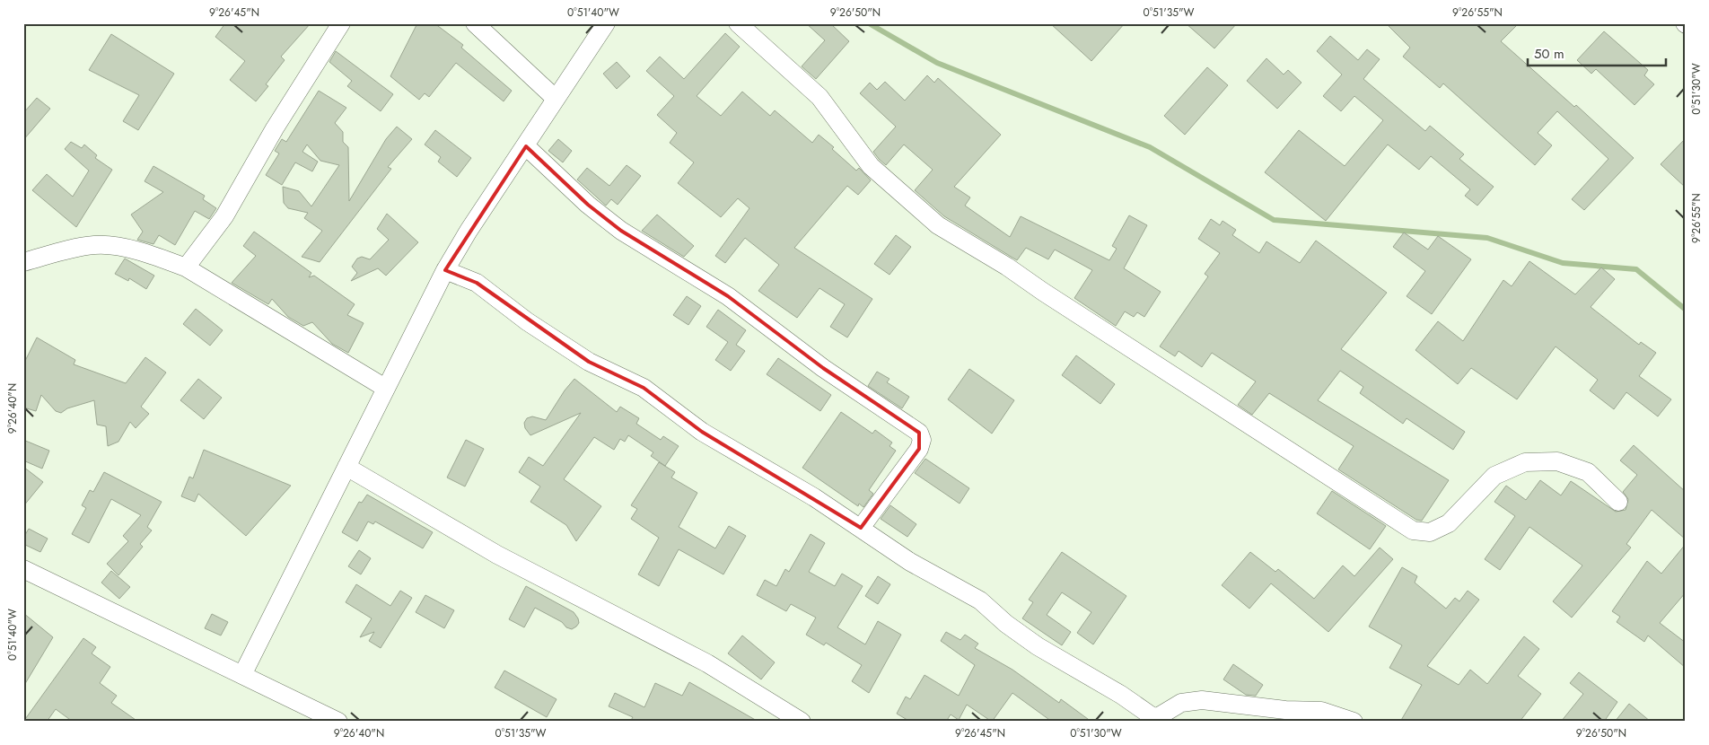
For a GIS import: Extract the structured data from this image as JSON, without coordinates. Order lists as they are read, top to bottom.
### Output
{
  "scale_bar": "50 m",
  "coordinates": [
    "9°26'45\"N",
    "0°51'40\"W",
    "9°26'50\"N",
    "0°51'35\"W",
    "9°26'55\"N",
    "0°51'30\"W",
    "9°26'40\"N"
  ]
}
